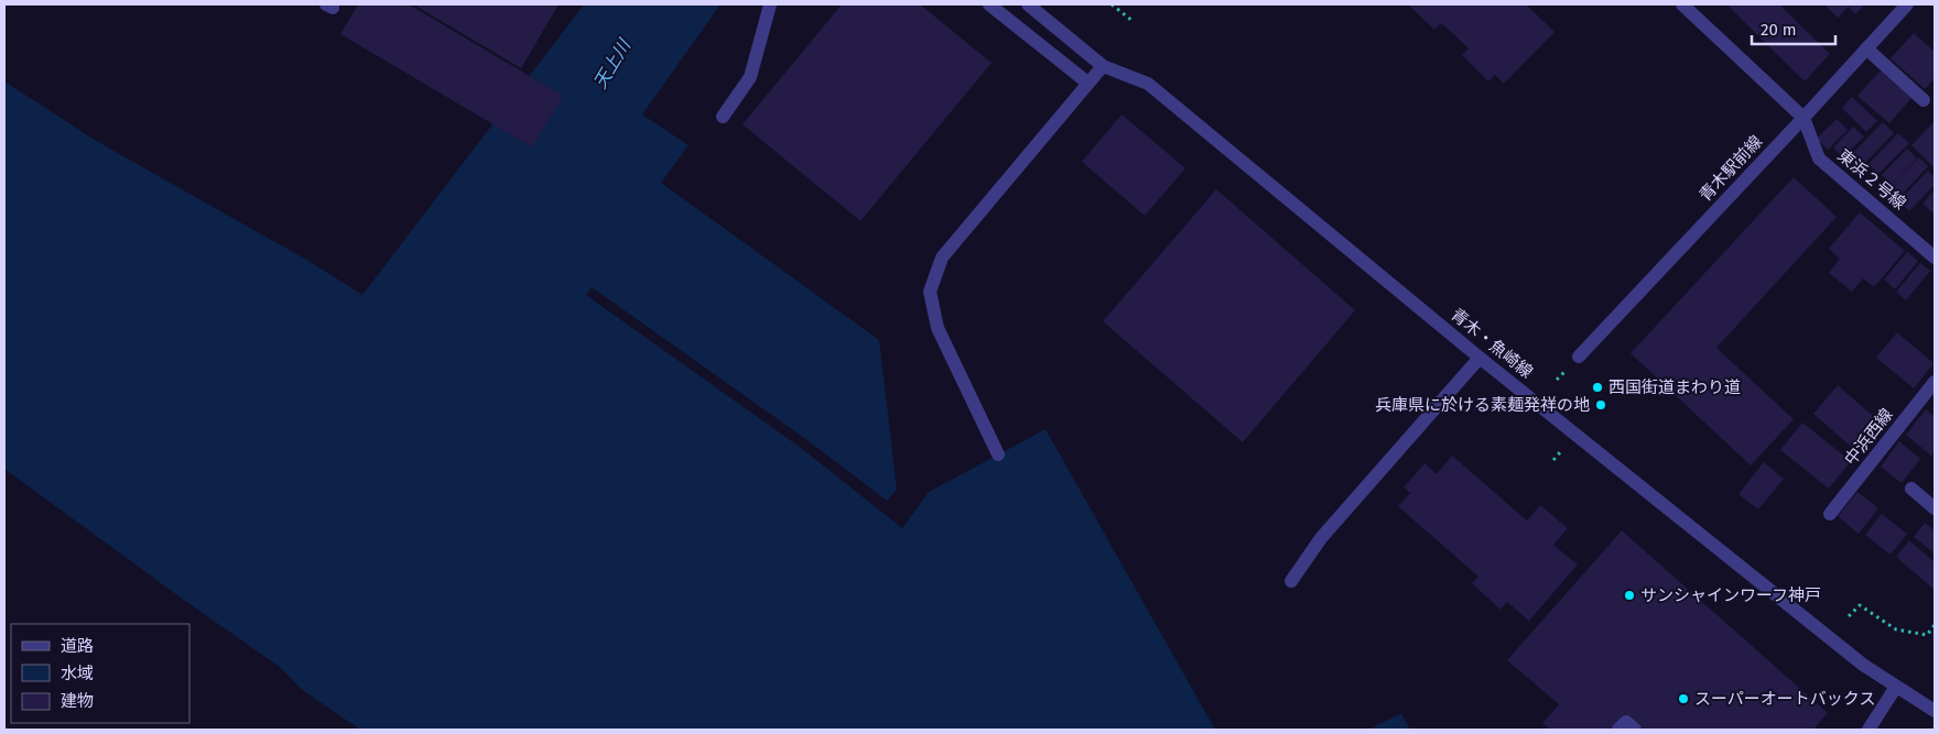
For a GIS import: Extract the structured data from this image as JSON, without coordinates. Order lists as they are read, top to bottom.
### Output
{
  "streets": {
    "street": [
      "青木駅前線",
      "東浜２号線",
      "青木・魚崎線",
      "中浜西線"
    ]
  },
  "crossings": [
    ["青木駅前線", "東浜２号線"]
  ],
  "water": ["天上川"],
  "places": [
    "西国街道まわり道",
    "兵庫県に於ける素麺発祥の地",
    "サンシャインワーフ神戸",
    "スーパーオートバックス"
  ],
  "legend": ["道路", "水域", "建物"],
  "scale_bar": "20 m"
}
